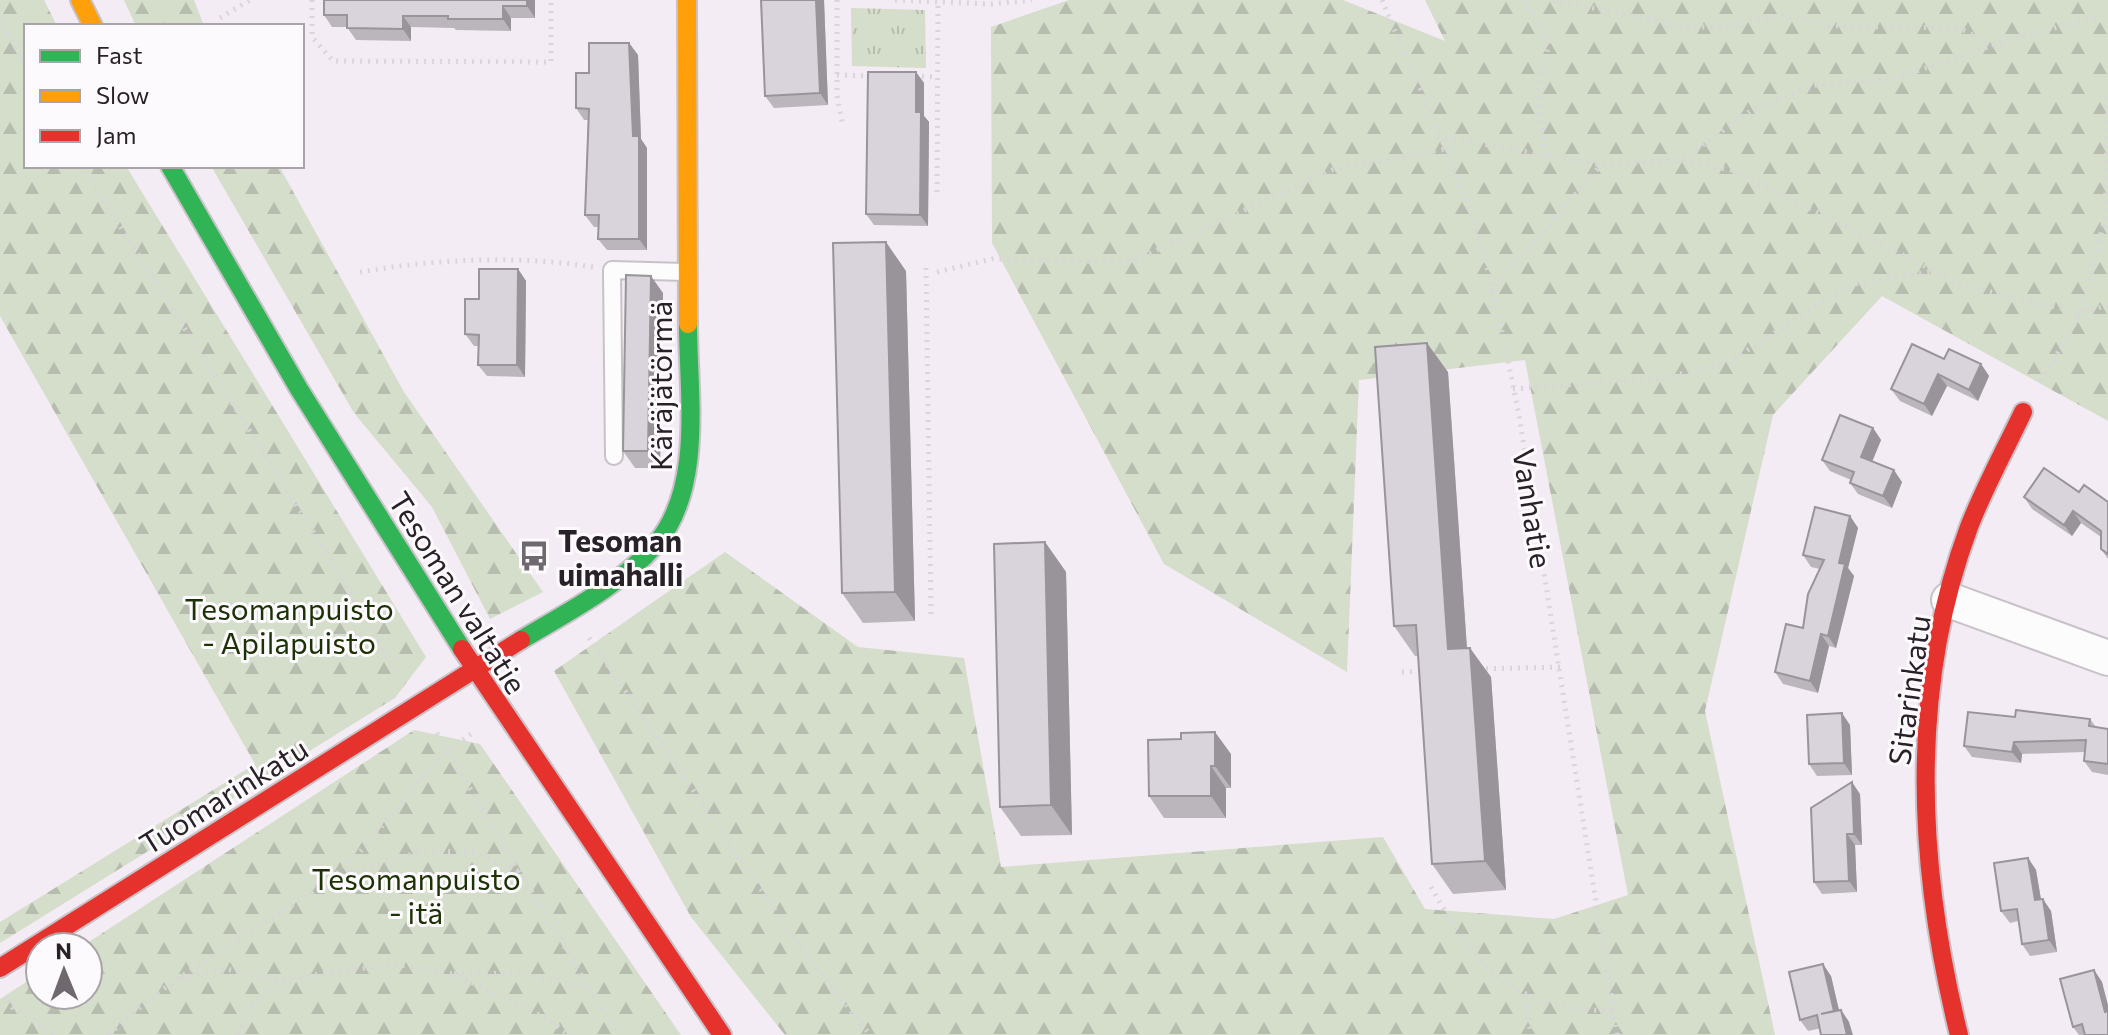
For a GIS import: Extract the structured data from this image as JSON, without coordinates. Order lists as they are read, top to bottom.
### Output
{
  "streets": {
    "street": [
      "Käräjätörmä",
      "Tesoman valtatie",
      "Sitarinkatu",
      "Tuomarinkatu"
    ],
    "path": ["Vanhatie"]
  },
  "crossings": [
    ["Käräjätörmä", "Tesoman valtatie"],
    ["Käräjätörmä", "Tuomarinkatu"],
    ["Tesoman valtatie", "Tuomarinkatu"]
  ],
  "parks": ["Tesomanpuisto - Apilapuisto", "Tesomanpuisto - itä"],
  "places": {
    "bus stop": ["Tesoman uimahalli"]
  },
  "legend": ["Fast", "Slow", "Jam"],
  "north": "top"
}
